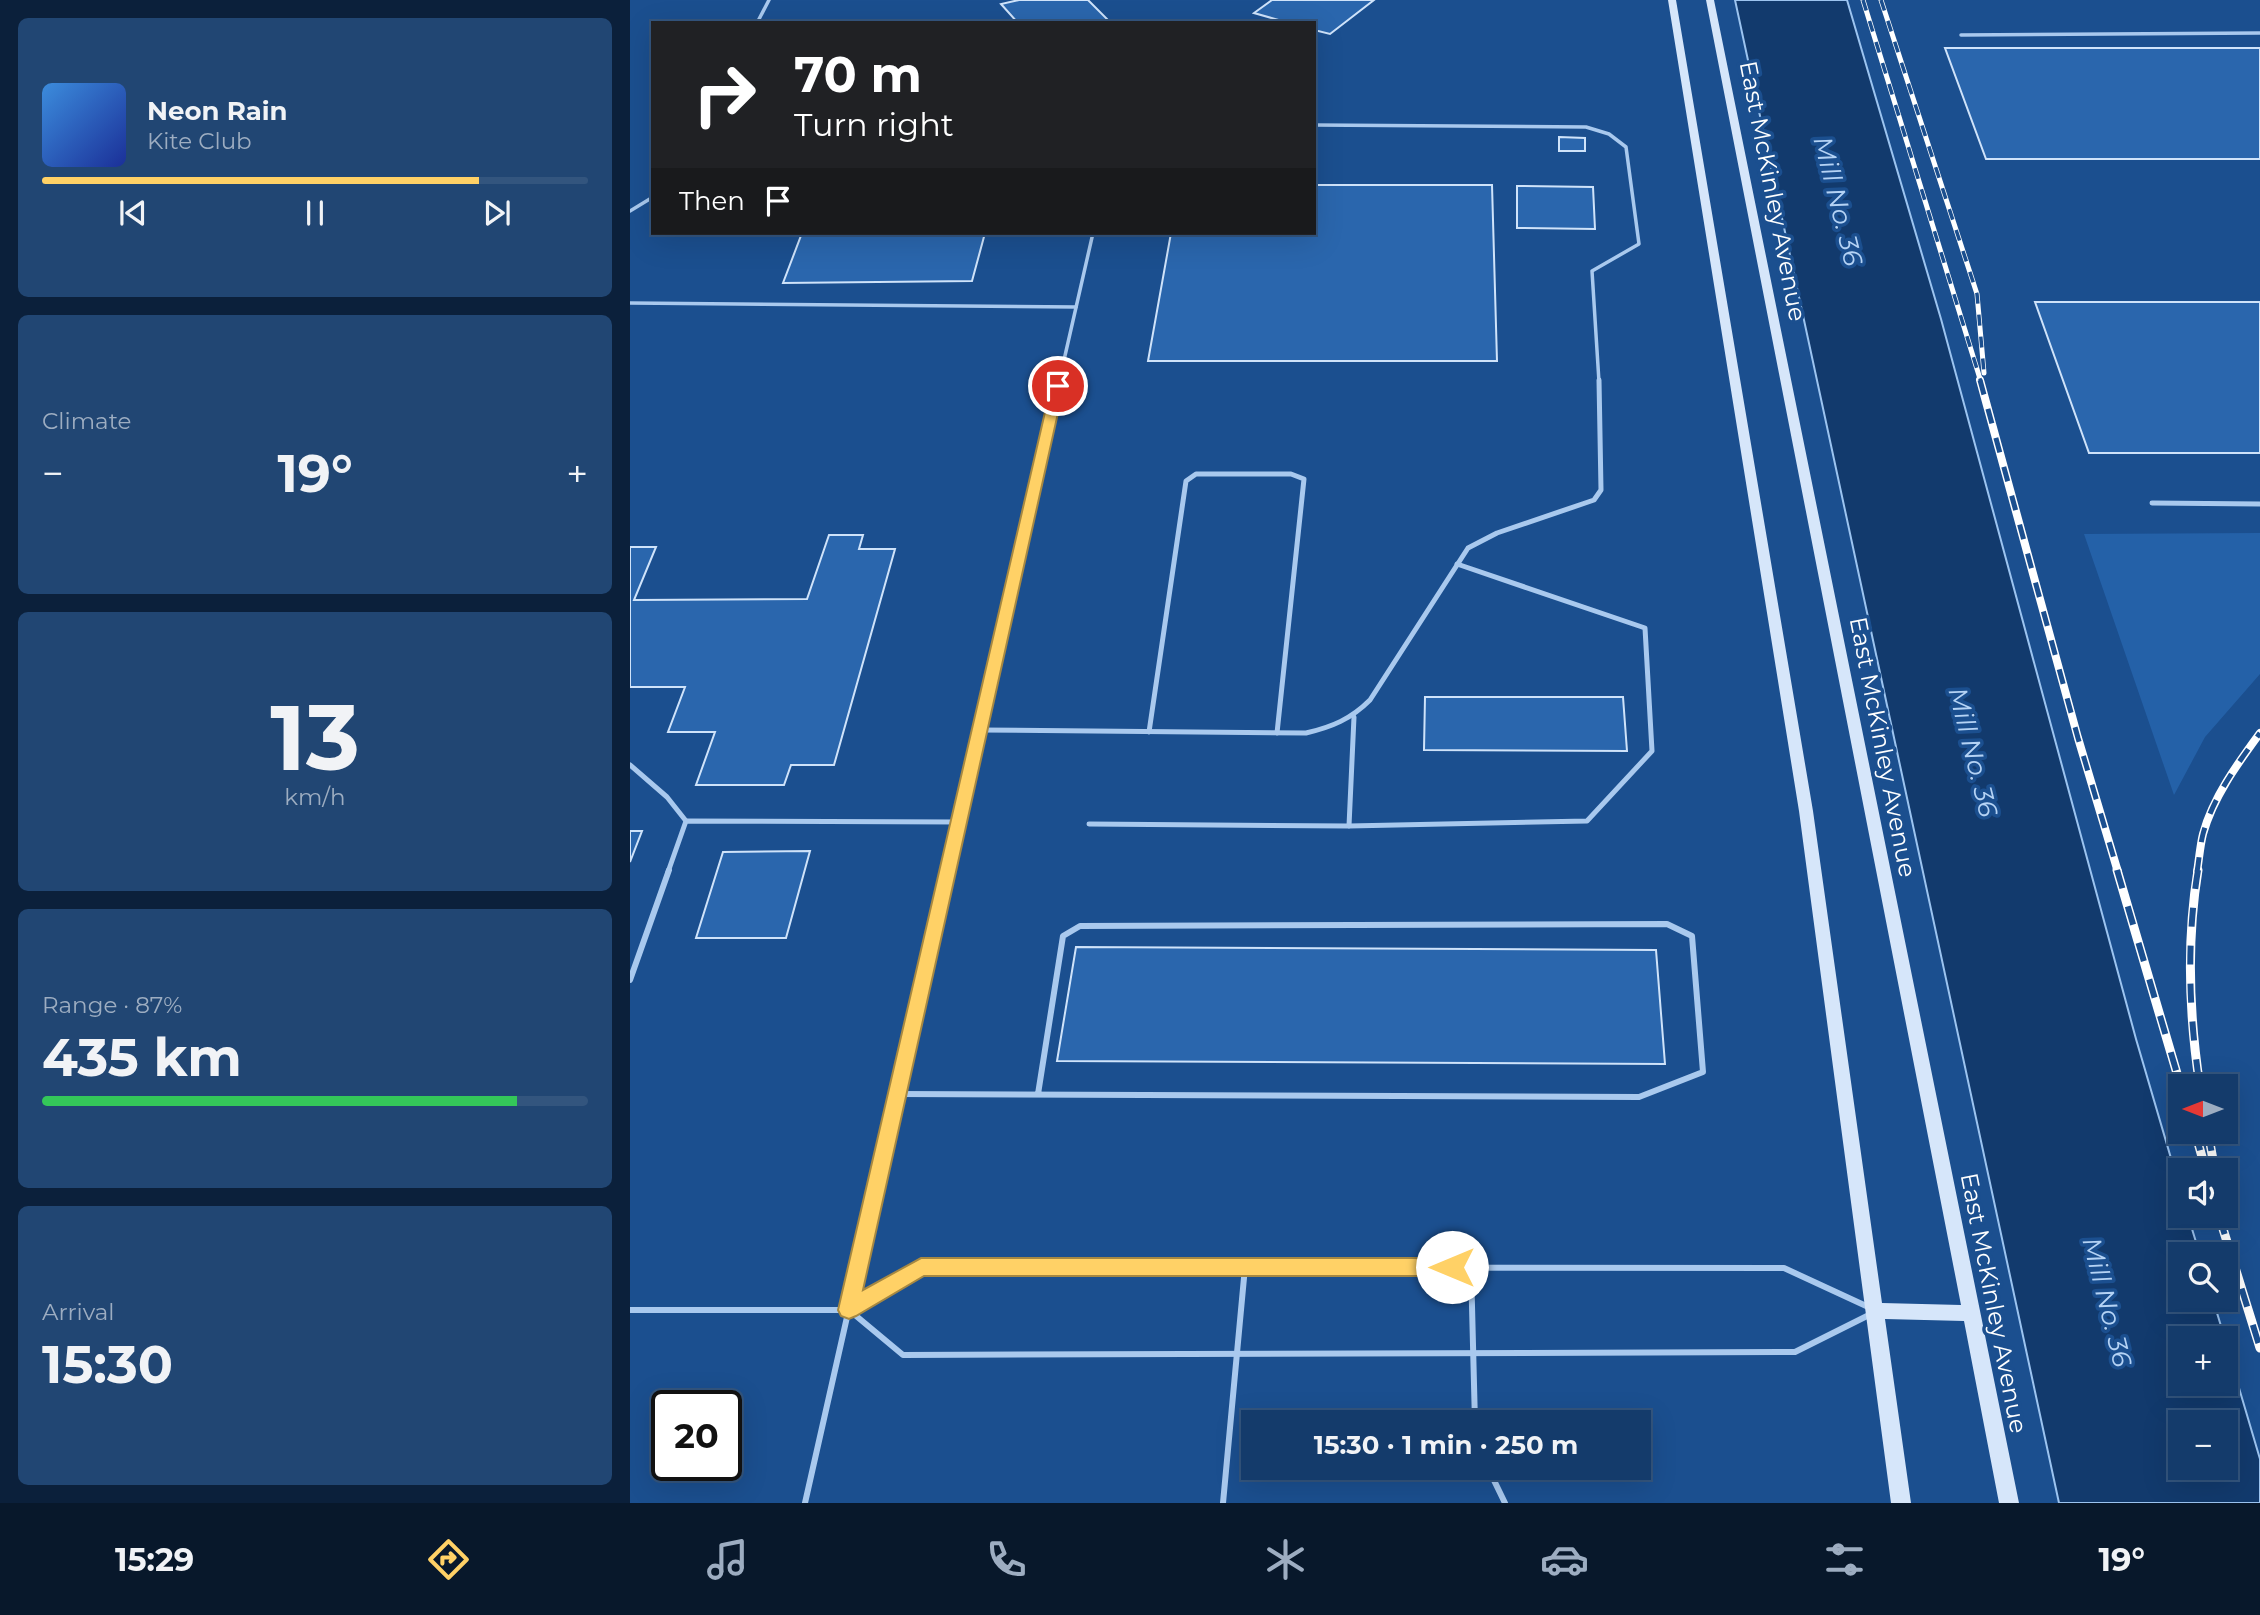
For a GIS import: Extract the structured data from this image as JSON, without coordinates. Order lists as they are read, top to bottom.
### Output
{
  "streets": {
    "main road": ["East McKinley Avenue"]
  },
  "water": ["Mill No. 36"],
  "north": "left",
  "page": {
    "turn": ["70 m", "Turn right"],
    "song": ["Neon Rain", "Kite Club"],
    "then": "Then",
    "tile": [
      "Climate",
      ["13", "km/h"],
      ["Range · 87%", "435 km"],
      ["Arrival", "15:30"]
    ],
    "heat": ["−", "19°", "+"],
    "map_buttons": ["+", "−"],
    "limit": "20",
    "trip": "15:30 · 1 min · 250 m",
    "tabs": ["15:29", "19°"]
  }
}
